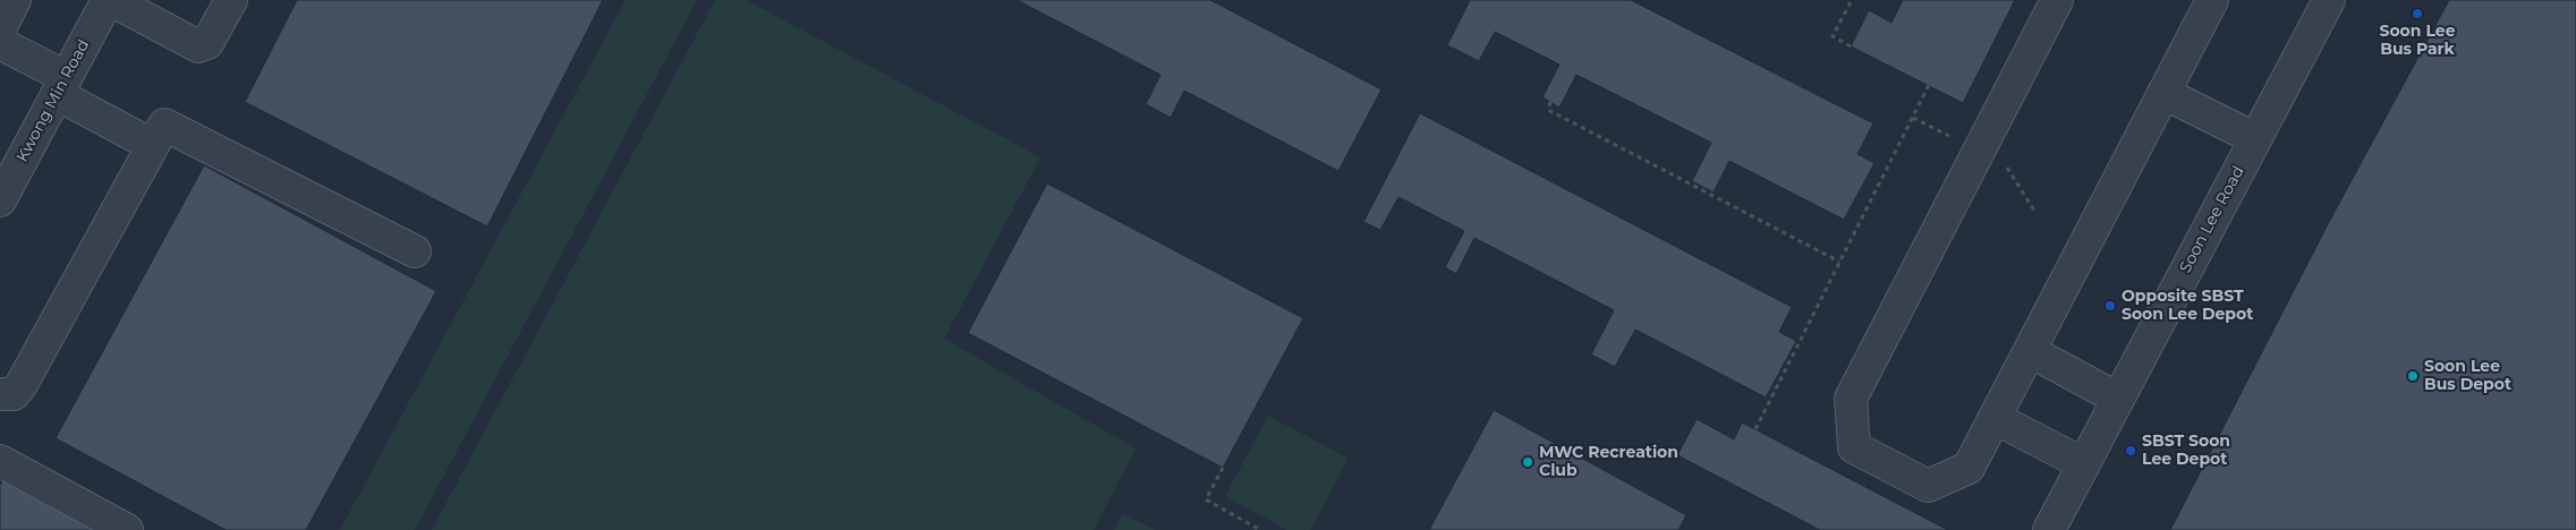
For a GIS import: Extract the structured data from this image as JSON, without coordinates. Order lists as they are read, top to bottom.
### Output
{
  "streets": {
    "street": ["Kwong Min Road", "Soon Lee Road"]
  },
  "places": [
    "Soon Lee Bus Park",
    "Opposite SBST Soon Lee Depot",
    "Soon Lee Bus Depot",
    "SBST Soon Lee Depot",
    "MWC Recreation Club"
  ]
}
